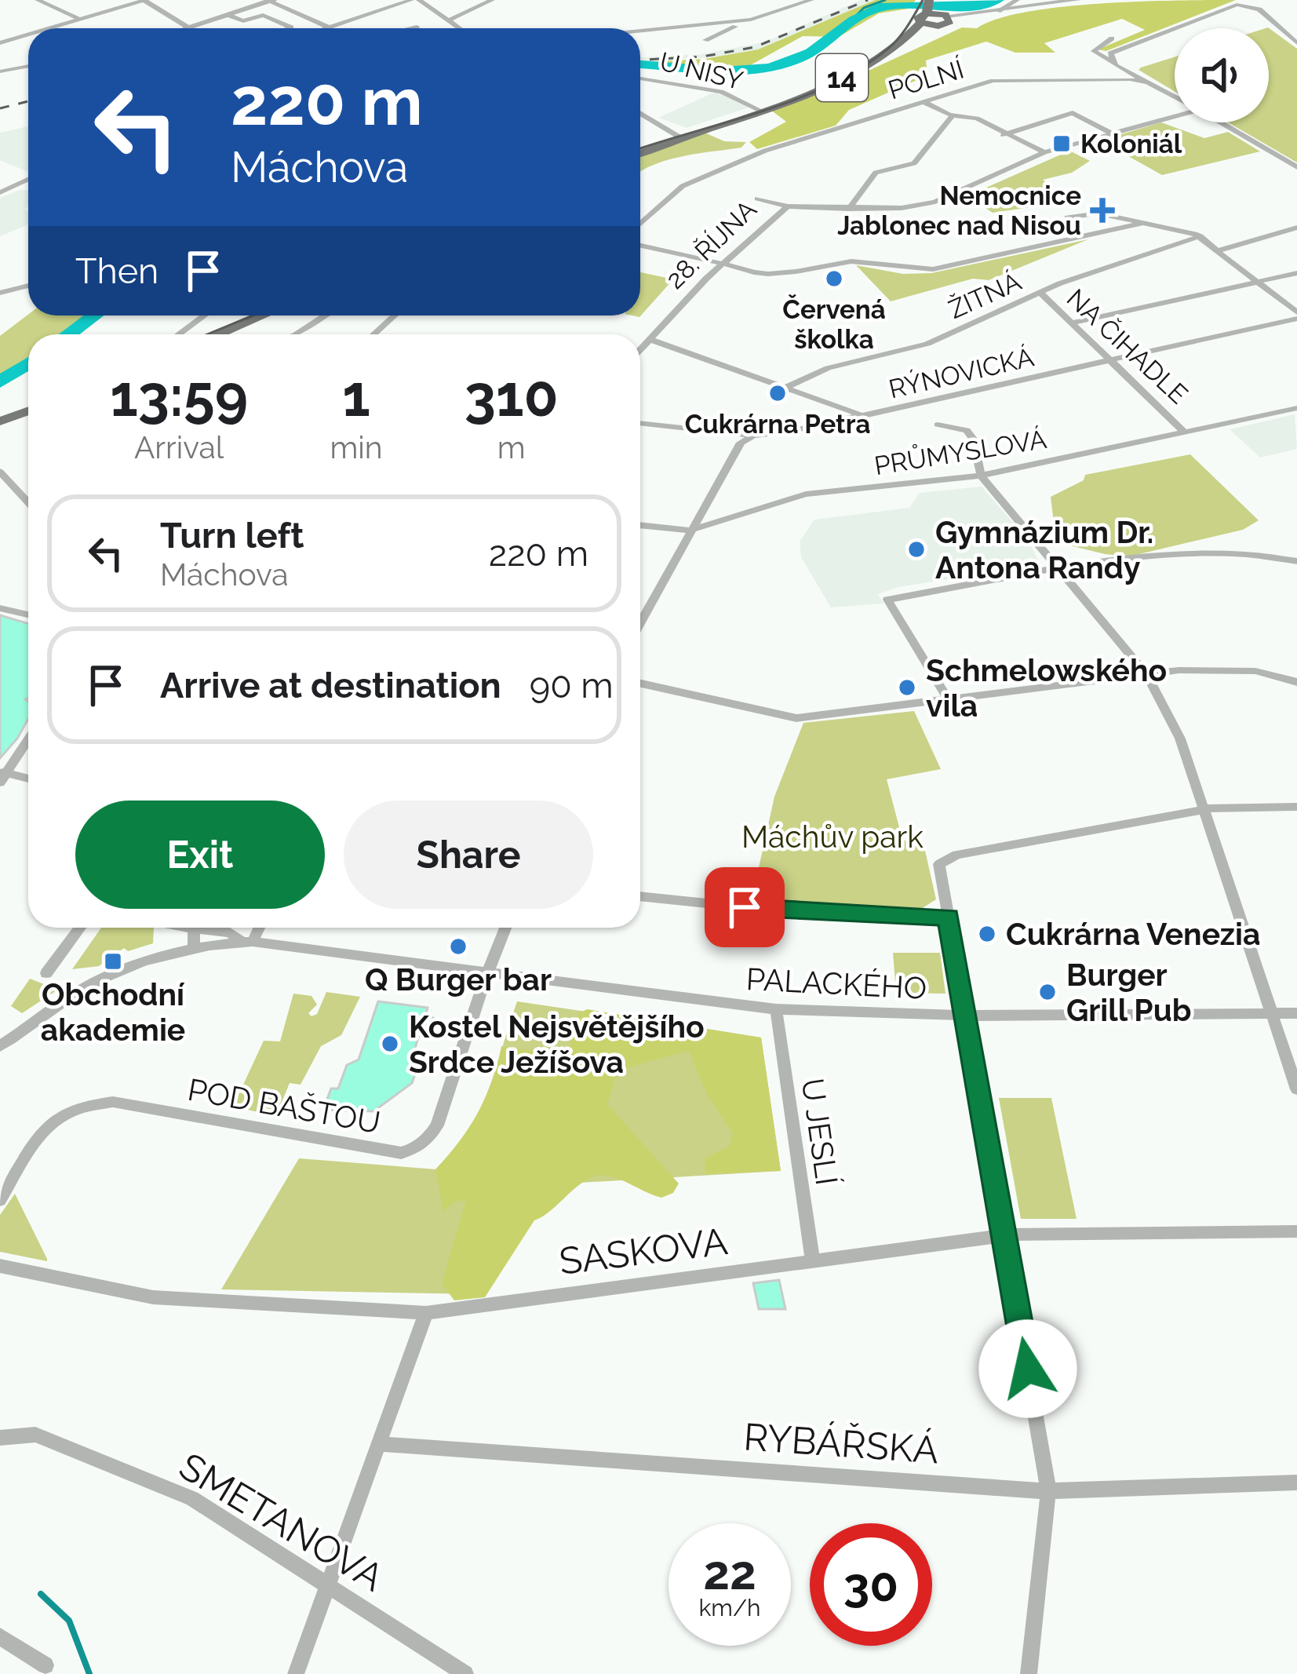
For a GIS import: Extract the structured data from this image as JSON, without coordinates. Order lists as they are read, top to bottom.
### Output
{
  "streets": {
    "main road": ["14"],
    "street": [
      "U NISY",
      "POLNÍ",
      "28. ŘÍJNA",
      "ŽITNÁ",
      "NA ČIHADLE",
      "RÝNOVICKÁ",
      "PRŮMYSLOVÁ",
      "PALACKÉHO",
      "POD BAŠTOU",
      "U JESLÍ",
      "SASKOVA",
      "RYBÁŘSKÁ",
      "SMETANOVA"
    ]
  },
  "crossings": [
    ["U NISY", "14"],
    ["ŽITNÁ", "NA ČIHADLE"],
    ["NA ČIHADLE", "RÝNOVICKÁ"],
    ["NA ČIHADLE", "PRŮMYSLOVÁ"],
    ["PALACKÉHO", "POD BAŠTOU"],
    ["PALACKÉHO", "U JESLÍ"],
    ["U JESLÍ", "SASKOVA"]
  ],
  "parks": ["Máchův park"],
  "places": {
    "transit": ["Koloniál", "Obchodní akademie"],
    "health": ["Nemocnice Jablonec nad Nisou"],
    "other": [
      "Červená školka",
      "Cukrárna Petra",
      "Gymnázium Dr. Antona Randy",
      "Schmelowského vila",
      "Cukrárna Venezia",
      "Q Burger bar",
      "Burger Grill Pub",
      "Kostel Nejsvětějšího Srdce Ježíšova"
    ]
  },
  "page": {
    "turn": ["220 m", "Máchova"],
    "then": "Then",
    "eta": [
      "13:59",
      "Arrival",
      "1",
      "min",
      "310",
      "m"
    ],
    "list": [
      {
        "name": "Turn left",
        "note": "Máchova",
        "value": "220 m"
      },
      {
        "name": "Arrive at destination",
        "value": "90 m"
      }
    ],
    "buttons": ["Exit", "Share"],
    "speed": "22 km/h",
    "limit": "30"
  }
}
